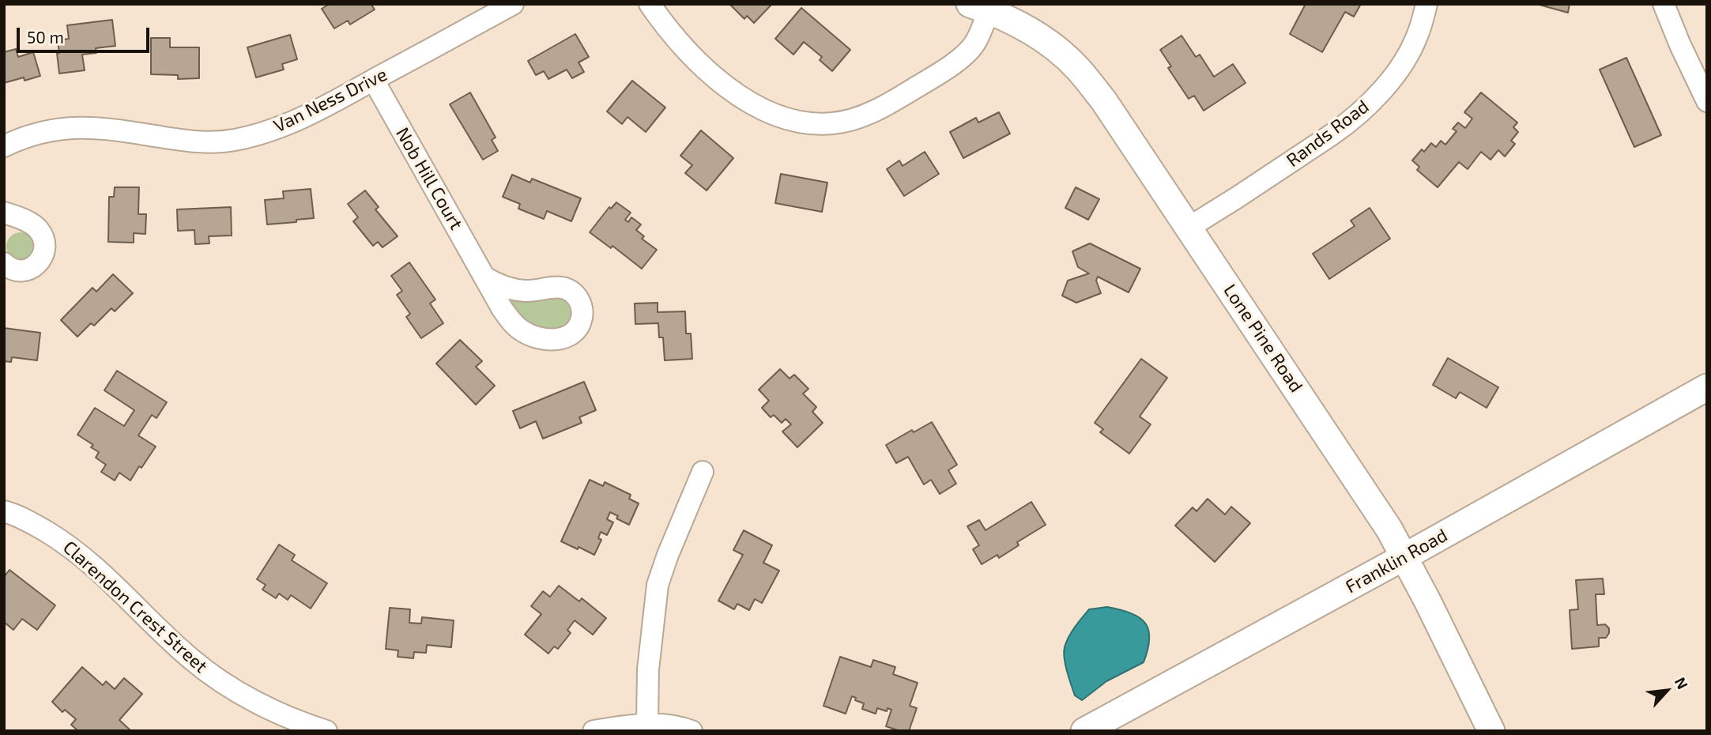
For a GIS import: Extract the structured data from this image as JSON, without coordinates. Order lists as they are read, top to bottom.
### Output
{
  "streets": {
    "street": [
      "Van Ness Drive",
      "Rands Road",
      "Nob Hill Court",
      "Lone Pine Road",
      "Franklin Road",
      "Clarendon Crest Street"
    ]
  },
  "crossings": [
    ["Van Ness Drive", "Nob Hill Court"],
    ["Rands Road", "Lone Pine Road"],
    ["Lone Pine Road", "Franklin Road"]
  ],
  "scale_bar": "50 m",
  "north": "top right"
}
